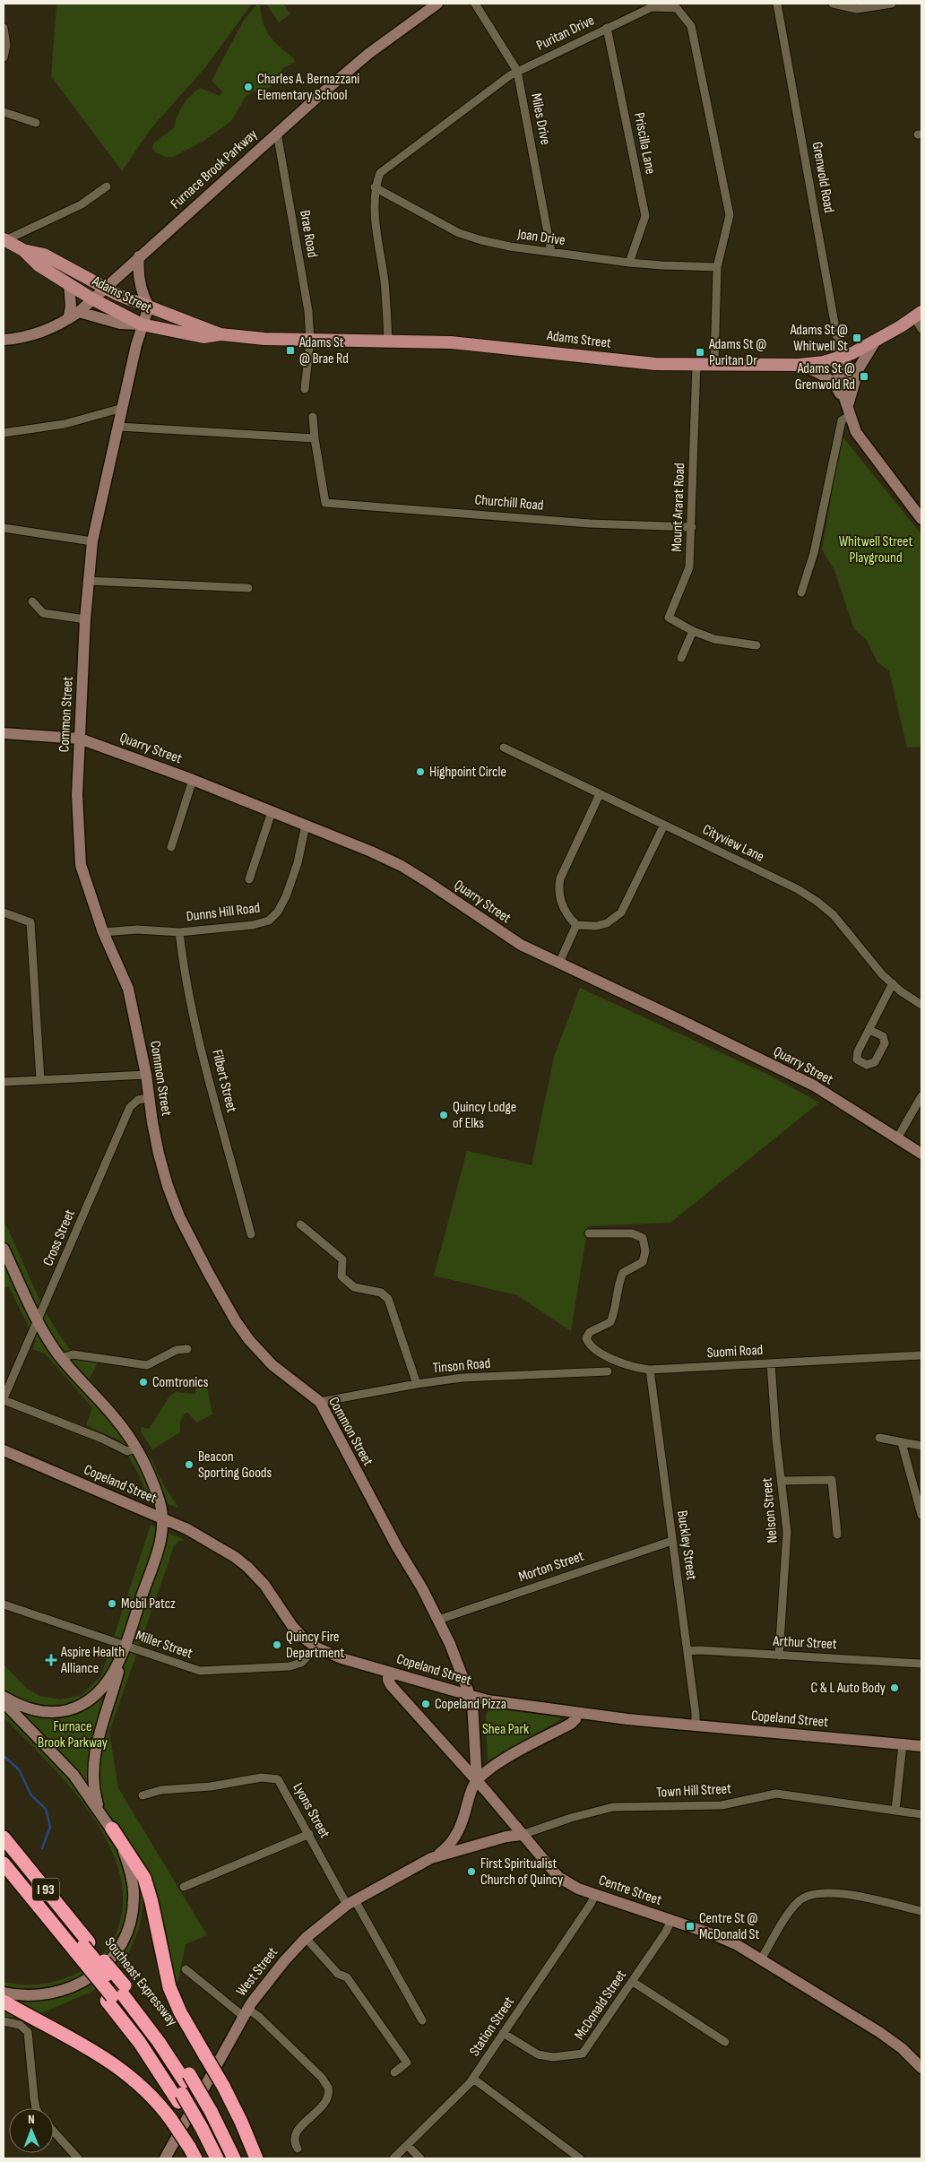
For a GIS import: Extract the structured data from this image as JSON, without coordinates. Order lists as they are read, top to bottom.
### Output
{
  "streets": {
    "highway": ["I 93", "Southeast Expressway"],
    "main road": [
      "Furnace Brook Parkway",
      "Adams Street",
      "Common Street",
      "Quarry Street",
      "Copeland Street",
      "Centre Street",
      "West Street"
    ],
    "street": [
      "Puritan Drive",
      "Miles Drive",
      "Priscilla Lane",
      "Grenwold Road",
      "Brae Road",
      "Joan Drive",
      "Churchill Road",
      "Mount Ararat Road",
      "Cityview Lane",
      "Dunns Hill Road",
      "Filbert Street",
      "Cross Street",
      "Suomi Road",
      "Tinson Road",
      "Nelson Street",
      "Buckley Street",
      "Morton Street",
      "Arthur Street",
      "Miller Street",
      "Town Hill Street",
      "Lyons Street",
      "McDonald Street",
      "Station Street"
    ]
  },
  "crossings": [
    ["Puritan Drive", "Miles Drive"],
    ["Puritan Drive", "Priscilla Lane"],
    ["Puritan Drive", "Joan Drive"],
    ["Puritan Drive", "Adams Street"],
    ["Miles Drive", "Joan Drive"],
    ["Priscilla Lane", "Joan Drive"],
    ["Furnace Brook Parkway", "Brae Road"],
    ["Furnace Brook Parkway", "Adams Street"],
    ["Grenwold Road", "Adams Street"],
    ["Brae Road", "Adams Street"],
    ["Adams Street", "Mount Ararat Road"],
    ["Adams Street", "Common Street"],
    ["Churchill Road", "Mount Ararat Road"],
    ["Common Street", "Quarry Street"],
    ["Common Street", "Dunns Hill Road"],
    ["Common Street", "Cross Street"],
    ["Common Street", "Tinson Road"],
    ["Common Street", "Copeland Street"],
    ["Common Street", "Morton Street"],
    ["Common Street", "Centre Street"],
    ["Common Street", "West Street"],
    ["Quarry Street", "Dunns Hill Road"],
    ["Dunns Hill Road", "Filbert Street"],
    ["Suomi Road", "Nelson Street"],
    ["Suomi Road", "Buckley Street"],
    ["Copeland Street", "Buckley Street"],
    ["Copeland Street", "Miller Street"],
    ["Copeland Street", "Centre Street"],
    ["Nelson Street", "Arthur Street"],
    ["Buckley Street", "Morton Street"],
    ["Buckley Street", "Arthur Street"],
    ["Town Hill Street", "Centre Street"],
    ["Town Hill Street", "West Street"],
    ["Lyons Street", "West Street"],
    ["I 93", "Southeast Expressway"],
    ["Centre Street", "West Street"],
    ["Centre Street", "McDonald Street"],
    ["Centre Street", "Station Street"],
    ["McDonald Street", "Station Street"]
  ],
  "parks": ["Whitwell Street Playground", "Furnace Brook Parkway", "Shea Park"],
  "places": {
    "other": [
      "Charles A. Bernazzani Elementary School",
      "Highpoint Circle",
      "Quincy Lodge of Elks",
      "Comtronics",
      "Beacon Sporting Goods",
      "Mobil Patcz",
      "Quincy Fire Department",
      "C & L Auto Body",
      "Copeland Pizza",
      "First Spiritualist Church of Quincy"
    ],
    "transit": [
      "Adams St @ Whitwell St",
      "Adams St @ Brae Rd",
      "Adams St @ Puritan Dr",
      "Adams St @ Grenwold Rd",
      "Centre St @ McDonald St"
    ],
    "health": ["Aspire Health Alliance"]
  },
  "north": "top"
}
